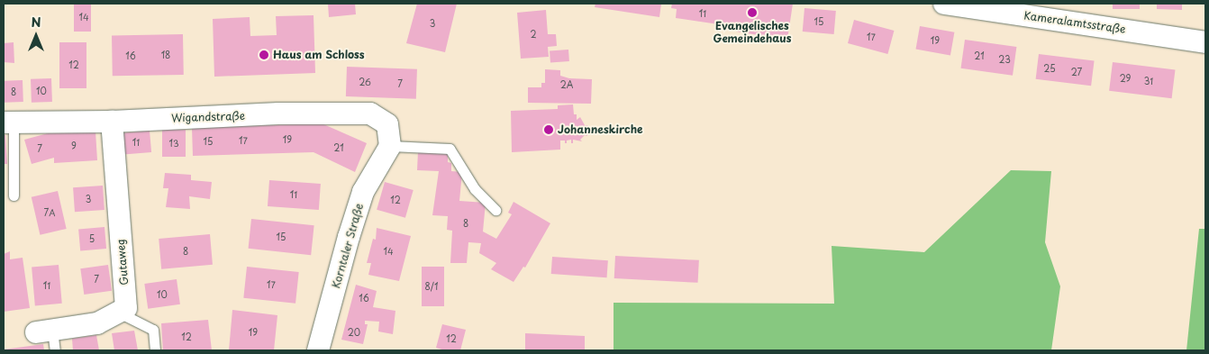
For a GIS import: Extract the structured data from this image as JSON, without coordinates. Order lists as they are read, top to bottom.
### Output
{
  "streets": {
    "street": [
      "Kameralamtsstraße",
      "Wigandstraße",
      "Korntaler Straße",
      "Gutaweg"
    ]
  },
  "crossings": [
    ["Wigandstraße", "Korntaler Straße"],
    ["Wigandstraße", "Gutaweg"]
  ],
  "places": ["Evangelisches Gemeindehaus", "Haus am Schloss", "Johanneskirche"],
  "house_numbers": [
    "11",
    "14",
    "15",
    "3",
    "2",
    "17",
    "19",
    "18",
    "16",
    "21",
    "23",
    "12",
    "25",
    "27",
    "29",
    "31",
    "26",
    "7",
    "2A",
    "10",
    "8",
    "19",
    "17",
    "15",
    "11",
    "13",
    "9",
    "21",
    "7",
    "11",
    "3",
    "12",
    "7A",
    "8",
    "15",
    "5",
    "8",
    "14",
    "7",
    "17",
    "11",
    "8/1",
    "10",
    "16",
    "19",
    "20",
    "12",
    "12"
  ],
  "north": "top"
}
